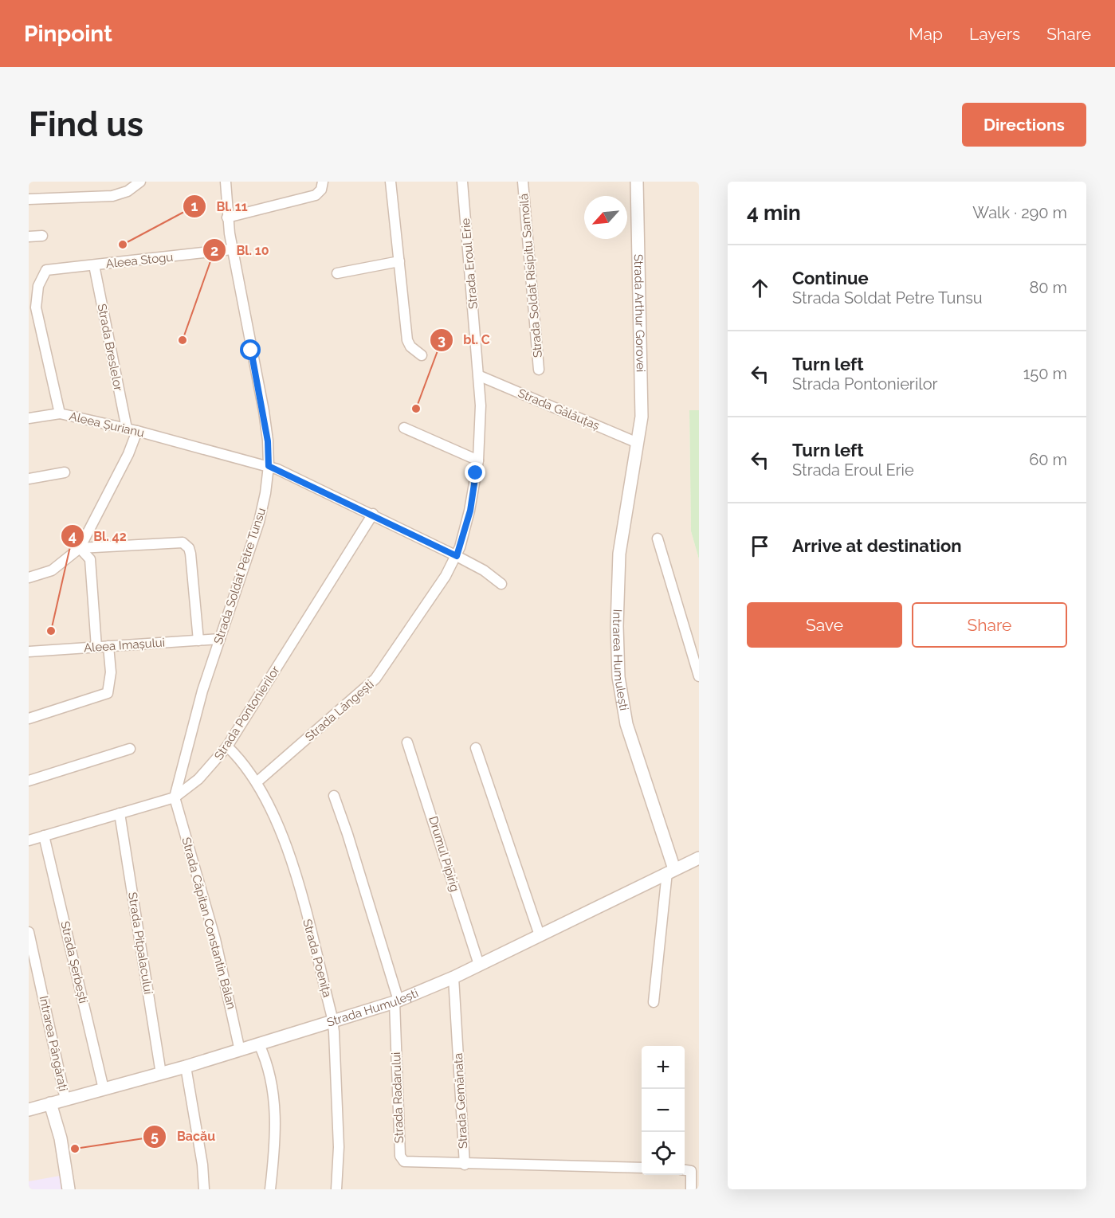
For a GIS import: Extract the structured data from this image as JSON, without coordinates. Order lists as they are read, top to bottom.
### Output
{
  "streets": {
    "street": [
      "Aleea Stogu",
      "Strada Eroul Erie",
      "Strada Soldat Risipitu Samoilă",
      "Strada Arthur Gorovei",
      "Strada Breslelor",
      "Strada Gălăuțaș",
      "Aleea Șurianu",
      "Strada Soldat Petre Tunsu",
      "Aleea Imașului",
      "Intrarea Humulești",
      "Strada Lăngești",
      "Strada Pontonierilor",
      "Drumul Pipirig",
      "Strada Căpitan Constantin Bălan",
      "Strada Pitpalacului",
      "Strada Poenița",
      "Strada Șerbești",
      "Strada Humulești",
      "Intrarea Pângărați",
      "Strada Radarului",
      "Strada Gemănata"
    ]
  },
  "crossings": [
    ["Aleea Stogu", "Strada Breslelor"],
    ["Aleea Stogu", "Aleea Șurianu"],
    ["Aleea Stogu", "Strada Soldat Petre Tunsu"],
    ["Strada Eroul Erie", "Strada Gălăuțaș"],
    ["Strada Eroul Erie", "Strada Lăngești"],
    ["Strada Arthur Gorovei", "Strada Gălăuțaș"],
    ["Strada Arthur Gorovei", "Intrarea Humulești"],
    ["Strada Breslelor", "Aleea Șurianu"],
    ["Strada Gălăuțaș", "Intrarea Humulești"],
    ["Aleea Șurianu", "Strada Soldat Petre Tunsu"],
    ["Strada Soldat Petre Tunsu", "Aleea Imașului"],
    ["Strada Soldat Petre Tunsu", "Strada Pontonierilor"],
    ["Strada Soldat Petre Tunsu", "Strada Căpitan Constantin Bălan"],
    ["Intrarea Humulești", "Strada Humulești"],
    ["Strada Lăngești", "Strada Poenița"],
    ["Strada Pontonierilor", "Strada Căpitan Constantin Bălan"],
    ["Strada Pontonierilor", "Strada Pitpalacului"],
    ["Strada Pontonierilor", "Strada Poenița"],
    ["Strada Pontonierilor", "Strada Șerbești"],
    ["Drumul Pipirig", "Strada Humulești"],
    ["Strada Căpitan Constantin Bălan", "Strada Humulești"],
    ["Strada Pitpalacului", "Strada Humulești"],
    ["Strada Poenița", "Strada Humulești"],
    ["Strada Șerbești", "Strada Humulești"],
    ["Strada Humulești", "Intrarea Pângărați"],
    ["Strada Humulești", "Strada Radarului"],
    ["Strada Humulești", "Strada Gemănata"],
    ["Strada Radarului", "Strada Gemănata"]
  ],
  "places": [
    "Bl. 11",
    "Bl. 10",
    "bl. C",
    "Bl. 42",
    "Bacău"
  ],
  "north": "bottom left",
  "page": {
    "header": "Pinpoint",
    "nav": ["Map", "Layers", "Share"],
    "buttons": [
      "Directions",
      ["Save", "Share"]
    ],
    "title": "Find us",
    "heading": ["4 min", "Walk · 290 m"],
    "list": [
      ["Continue", "Strada Soldat Petre Tunsu", "80 m"],
      ["Turn left", "Strada Pontonierilor", "150 m"],
      ["Turn left", "Strada Eroul Erie", "60 m"],
      "Arrive at destination"
    ],
    "map_buttons": ["+", "−"]
  }
}
